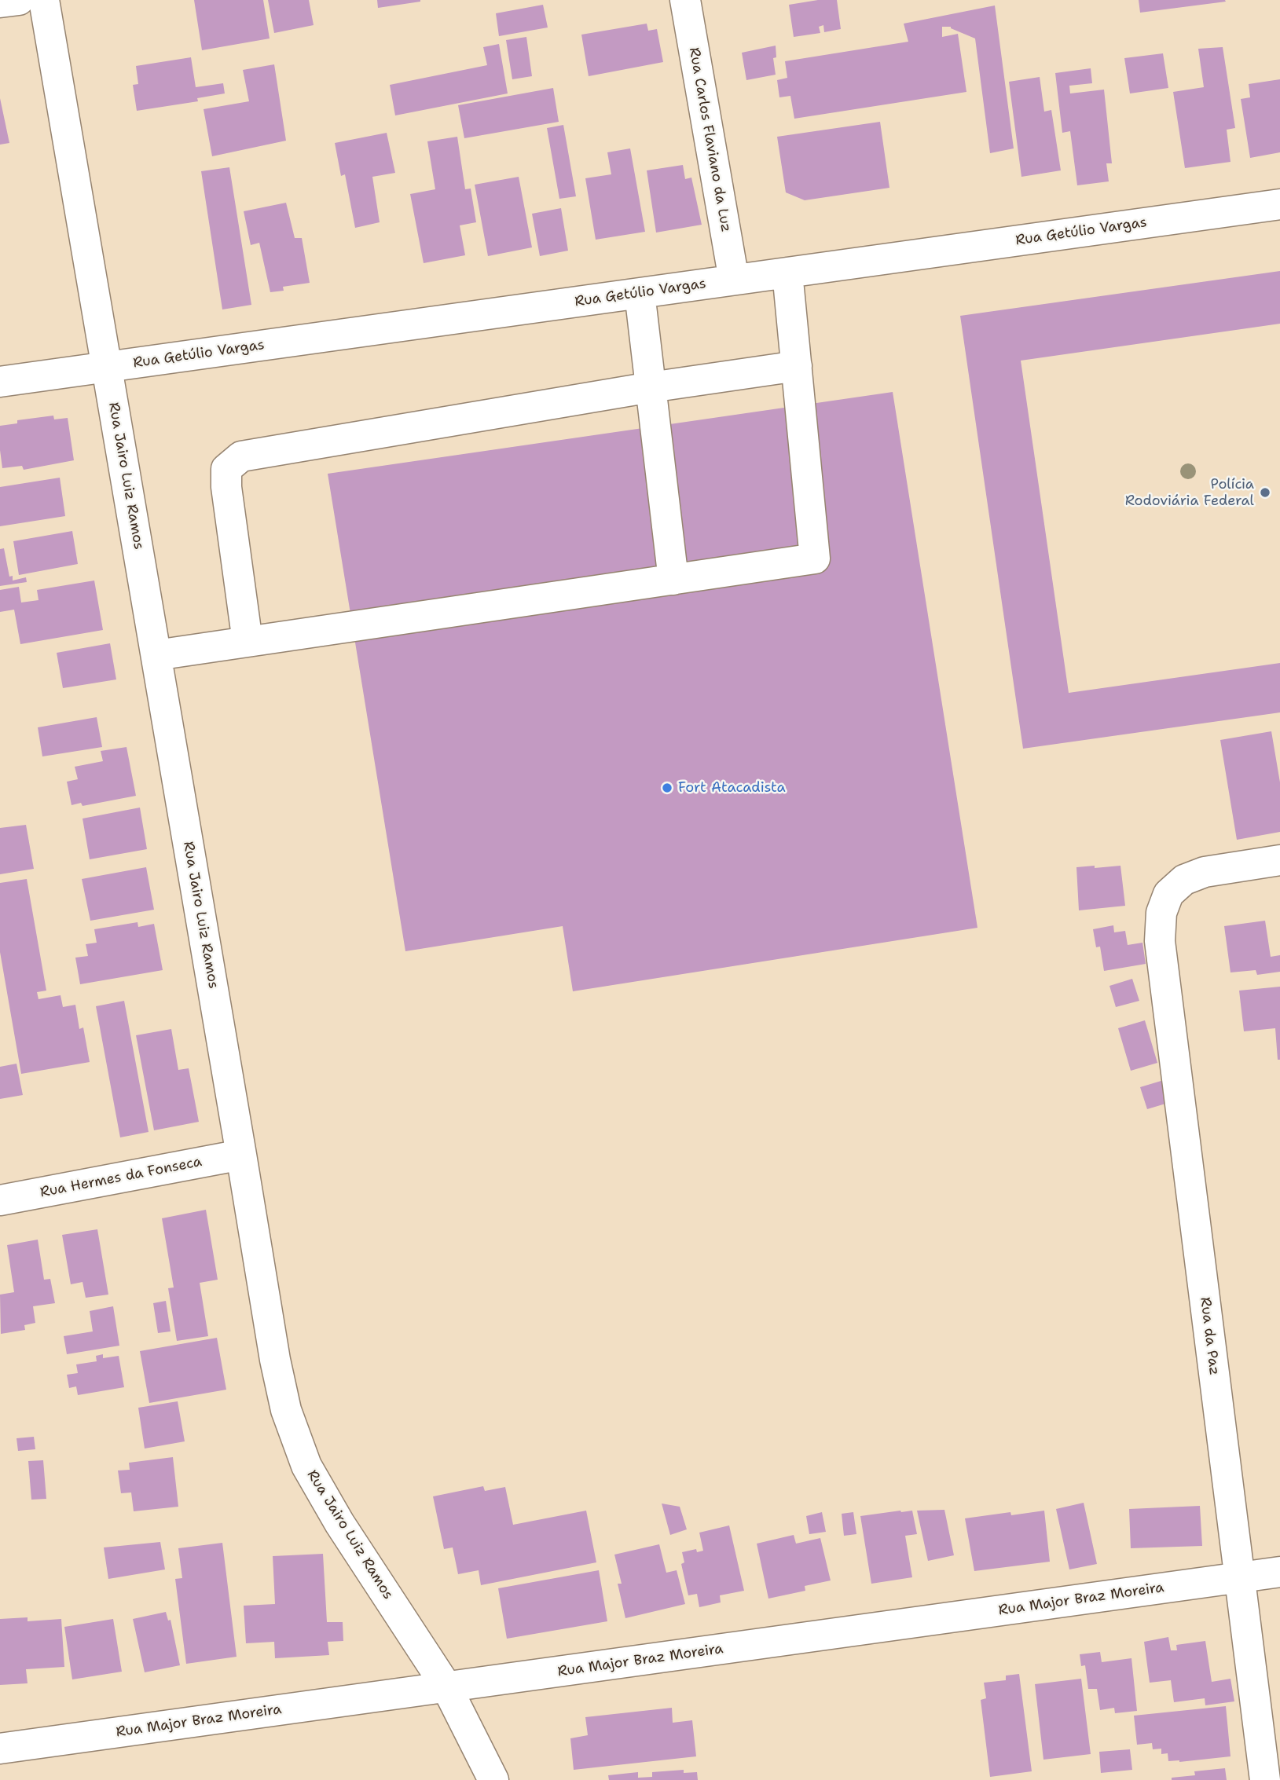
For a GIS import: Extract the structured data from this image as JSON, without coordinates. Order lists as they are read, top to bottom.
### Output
{
  "streets": {
    "street": [
      "Rua Carlos Flaviano da Luz",
      "Rua Getúlio Vargas",
      "Rua Jairo Luiz Ramos",
      "Rua Hermes da Fonseca",
      "Rua da Paz",
      "Rua Major Braz Moreira"
    ]
  },
  "crossings": [
    ["Rua Carlos Flaviano da Luz", "Rua Getúlio Vargas"],
    ["Rua Getúlio Vargas", "Rua Jairo Luiz Ramos"],
    ["Rua Jairo Luiz Ramos", "Rua Hermes da Fonseca"],
    ["Rua Jairo Luiz Ramos", "Rua Major Braz Moreira"],
    ["Rua da Paz", "Rua Major Braz Moreira"]
  ],
  "places": ["Polícia Rodoviária Federal", "Fort Atacadista"]
}
